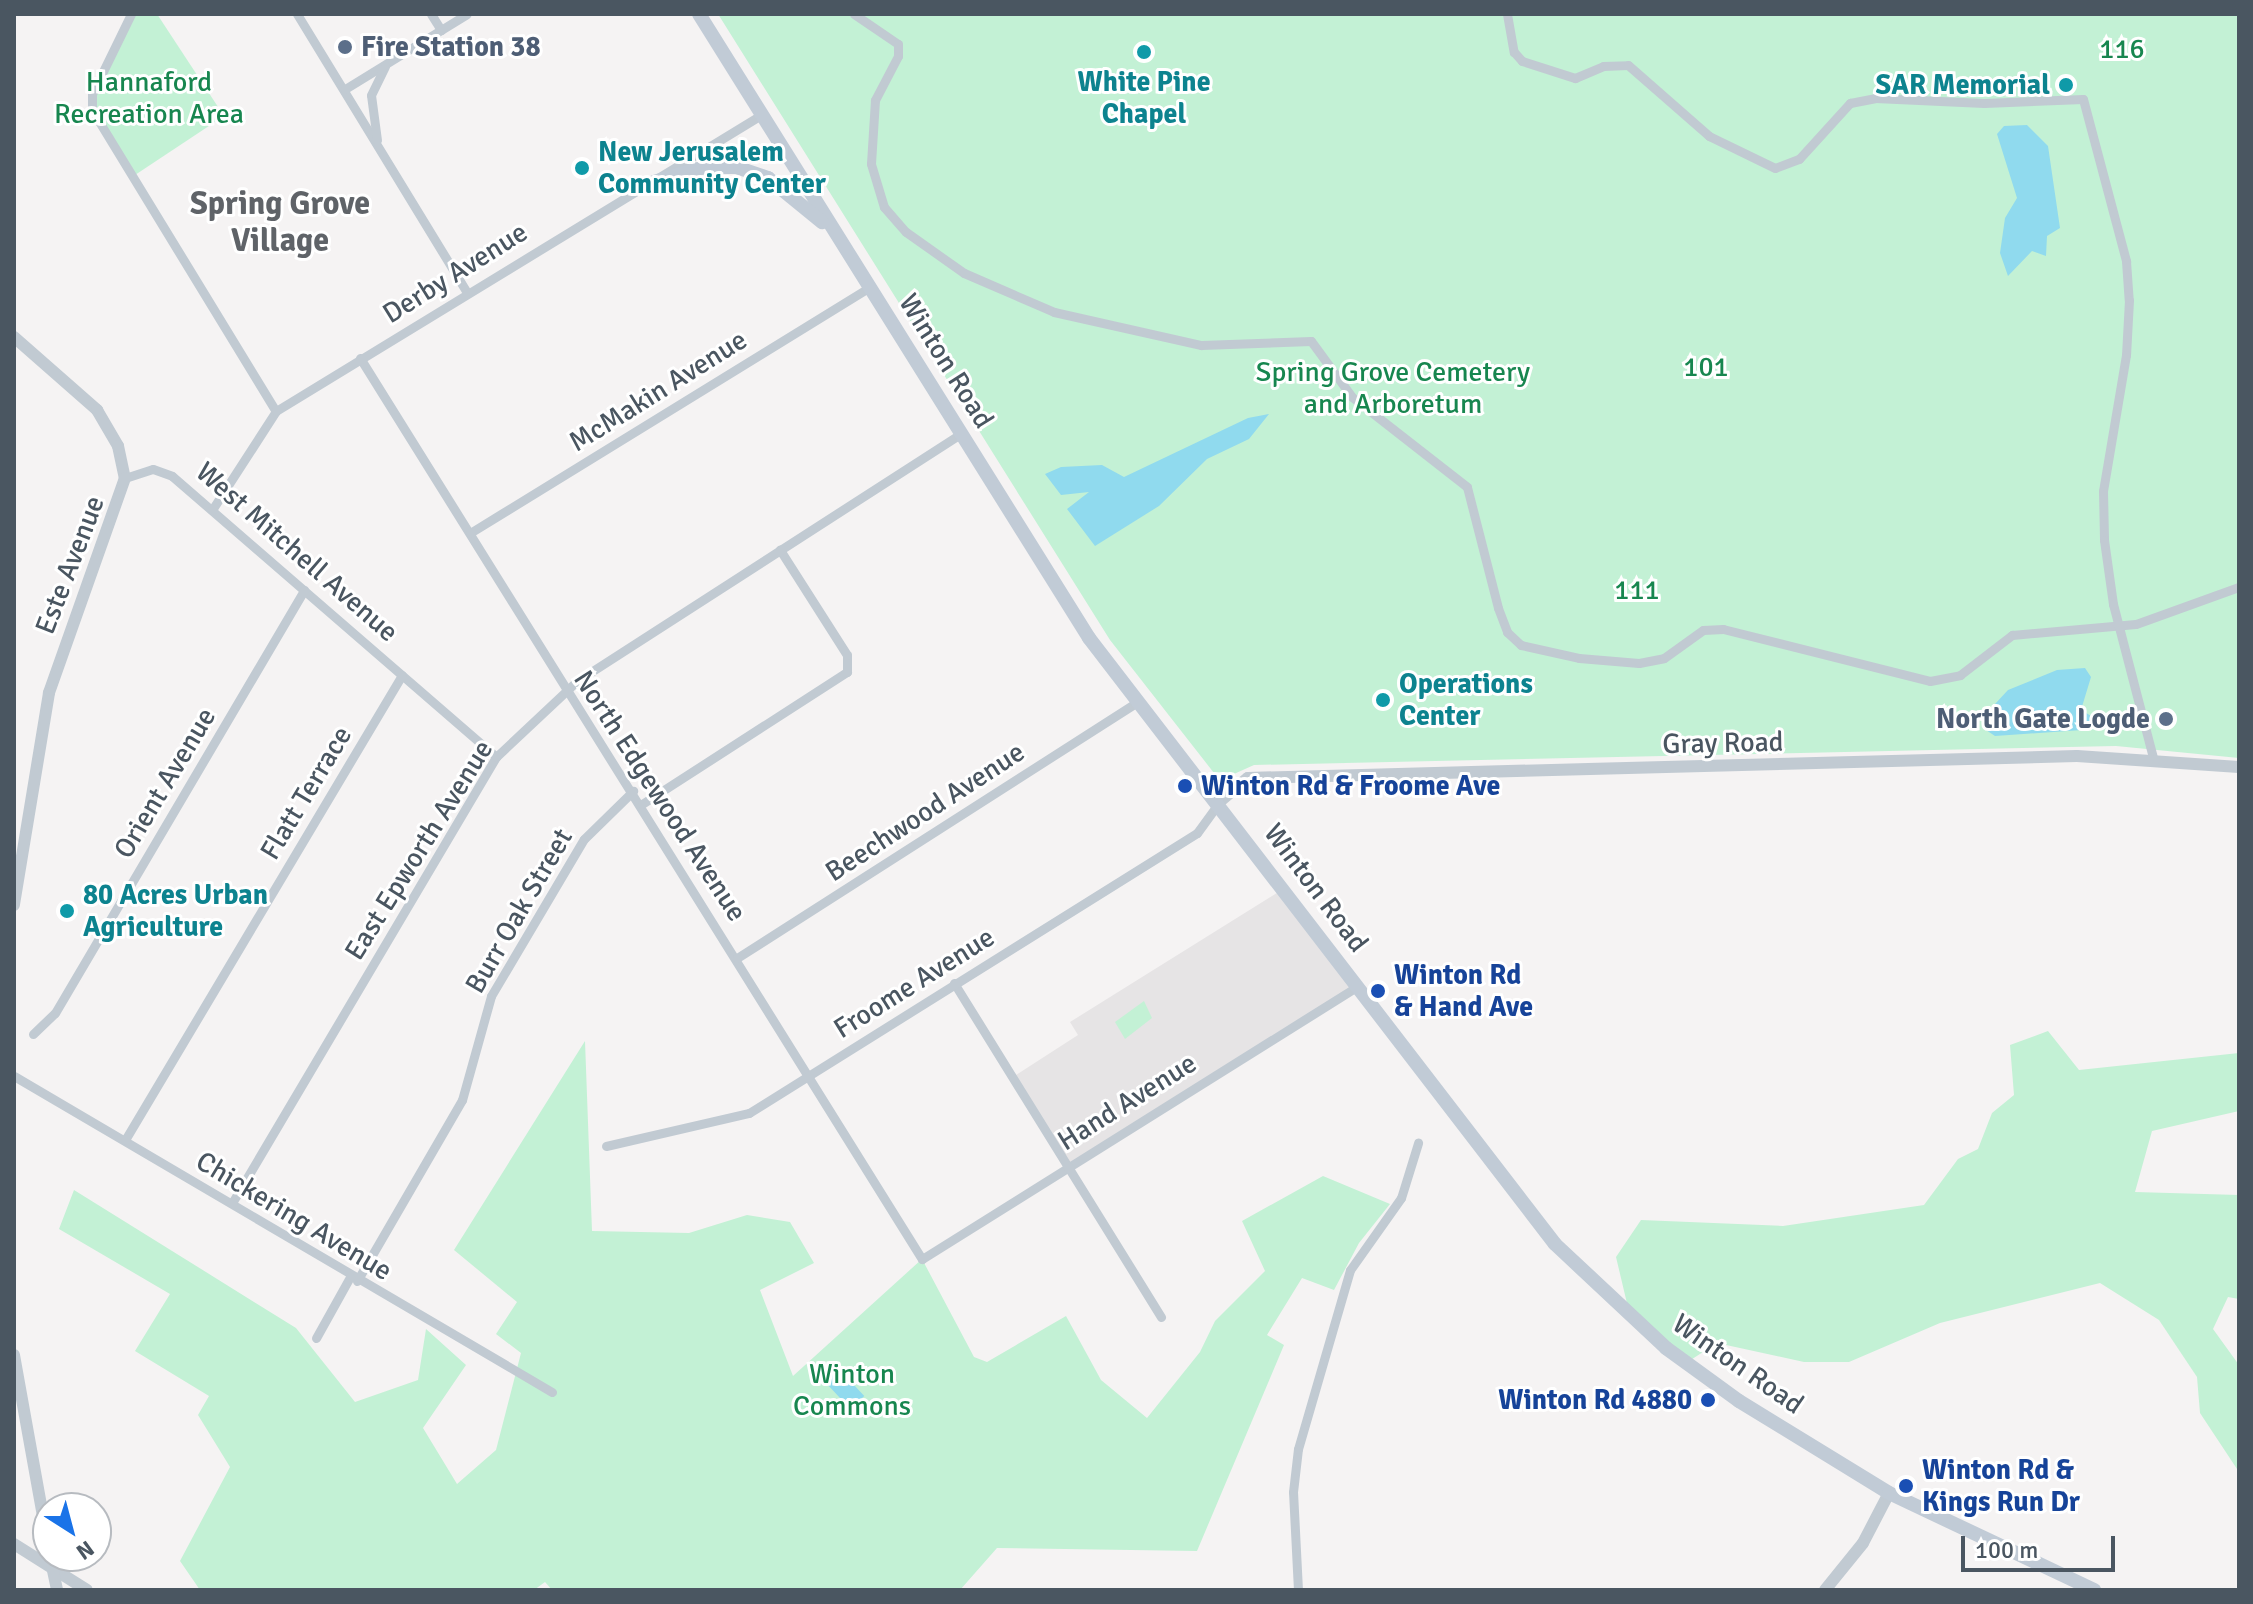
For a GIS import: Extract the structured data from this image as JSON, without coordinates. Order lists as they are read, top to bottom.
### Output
{
  "streets": {
    "main road": ["Winton Road"],
    "street": [
      "Derby Avenue",
      "McMakin Avenue",
      "West Mitchell Avenue",
      "Este Avenue",
      "Gray Road",
      "Orient Avenue",
      "Flatt Terrace",
      "North Edgewood Avenue",
      "Beechwood Avenue",
      "East Epworth Avenue",
      "Burr Oak Street",
      "Froome Avenue",
      "Hand Avenue",
      "Chickering Avenue"
    ]
  },
  "crossings": [
    ["Derby Avenue", "Winton Road"],
    ["Derby Avenue", "West Mitchell Avenue"],
    ["Derby Avenue", "North Edgewood Avenue"],
    ["Winton Road", "McMakin Avenue"],
    ["Winton Road", "Gray Road"],
    ["Winton Road", "Beechwood Avenue"],
    ["Winton Road", "East Epworth Avenue"],
    ["Winton Road", "Froome Avenue"],
    ["Winton Road", "Hand Avenue"],
    ["McMakin Avenue", "North Edgewood Avenue"],
    ["West Mitchell Avenue", "Este Avenue"],
    ["West Mitchell Avenue", "Orient Avenue"],
    ["West Mitchell Avenue", "Flatt Terrace"],
    ["West Mitchell Avenue", "East Epworth Avenue"],
    ["Gray Road", "Froome Avenue"],
    ["Flatt Terrace", "Chickering Avenue"],
    ["North Edgewood Avenue", "Beechwood Avenue"],
    ["North Edgewood Avenue", "East Epworth Avenue"],
    ["North Edgewood Avenue", "Burr Oak Street"],
    ["North Edgewood Avenue", "Froome Avenue"],
    ["North Edgewood Avenue", "Hand Avenue"],
    ["East Epworth Avenue", "Chickering Avenue"],
    ["Burr Oak Street", "Chickering Avenue"]
  ],
  "districts": ["Spring Grove Village"],
  "parks": [
    "116",
    "Hannaford Recreation Area",
    "101",
    "Spring Grove Cemetery and Arboretum",
    "111",
    "Winton Commons"
  ],
  "places": [
    "Fire Station 38",
    "White Pine Chapel",
    "SAR Memorial",
    "New Jerusalem Community Center",
    "Operations Center",
    "North Gate Logde",
    "Winton Rd & Froome Ave",
    "80 Acres Urban Agriculture",
    "Winton Rd & Hand Ave",
    "Winton Rd 4880",
    "Winton Rd & Kings Run Dr"
  ],
  "scale_bar": "100 m",
  "north": "bottom right"
}
